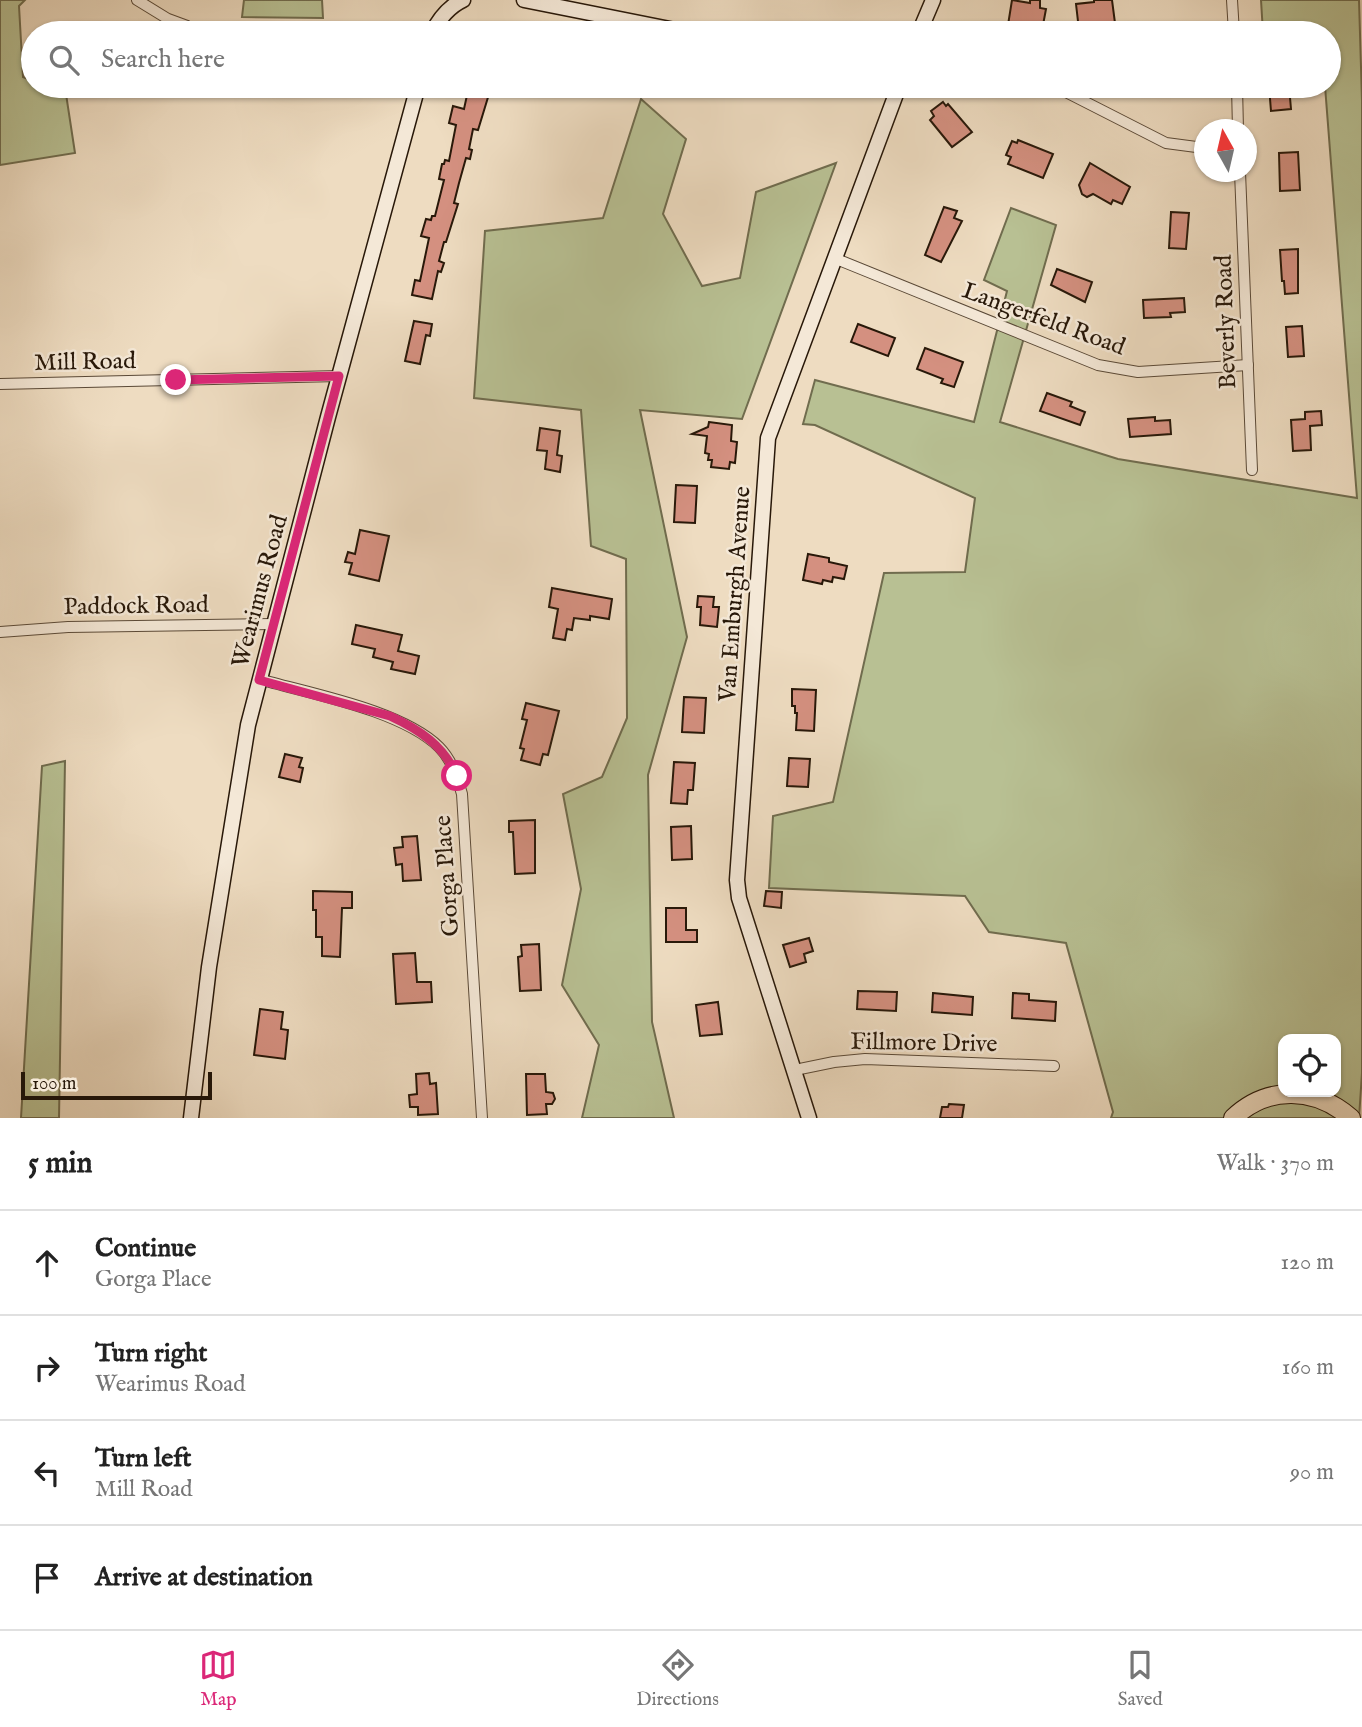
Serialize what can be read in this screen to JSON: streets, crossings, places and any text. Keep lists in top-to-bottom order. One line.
{"streets":{"street":["Langerfeld Road","Beverly Road","Mill Road","Wearimus Road","Van Emburgh Avenue","Paddock Road","Gorga Place","Fillmore Drive"]},"crossings":[["Langerfeld Road","Beverly Road"],["Langerfeld Road","Van Emburgh Avenue"],["Mill Road","Wearimus Road"],["Wearimus Road","Paddock Road"],["Wearimus Road","Gorga Place"],["Van Emburgh Avenue","Fillmore Drive"]],"scale_bar":"100 m","north":"top","page":{"search":"Search here","scale":"100 m","heading":["5 min","Walk · 370 m"],"list":[["Continue","Gorga Place","120 m"],["Turn right","Wearimus Road","160 m"],["Turn left","Mill Road","90 m"],"Arrive at destination"],"nav":["Map","Directions","Saved"]}}
